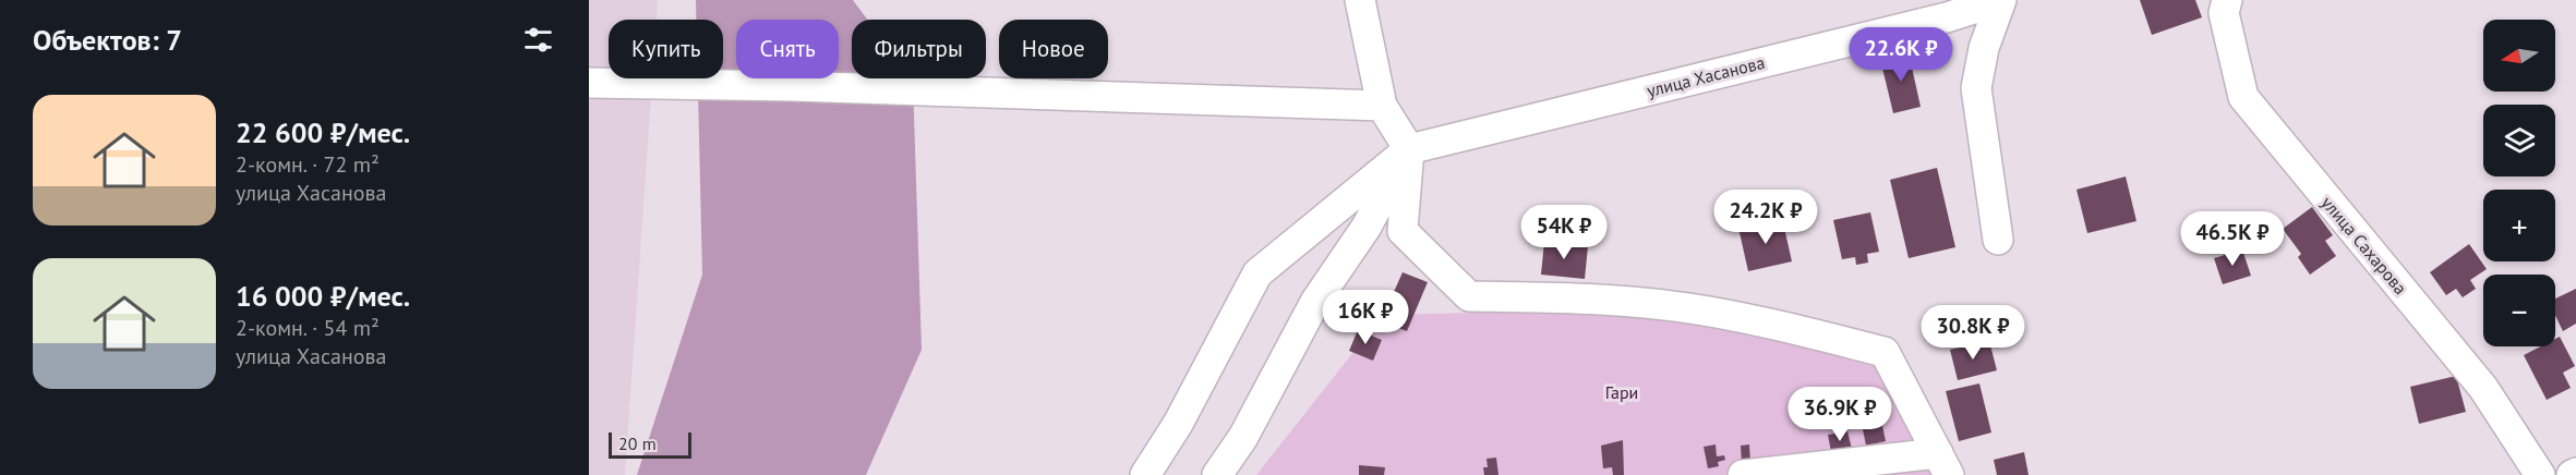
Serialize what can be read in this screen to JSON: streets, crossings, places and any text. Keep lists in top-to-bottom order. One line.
{"streets":{"street":["улица Хасанова","улица Сахарова"]},"parks":["Гари"],"scale_bar":"20 m","north":"left","page":{"heading":"Объектов: 7","map_buttons":["+","−"],"chip":["Купить","Снять","Фильтры","Новое"],"price":["22.6K ₽","24.2K ₽","54K ₽","46.5K ₽","16K ₽","30.8K ₽","36.9K ₽"],"list":[{"name":"22 600 ₽/мес.","note":"2-комн. · 72 m² · улица Хасанова"},{"name":"16 000 ₽/мес.","note":"2-комн. · 54 m² · улица Хасанова"}],"scale":"20 m"}}
